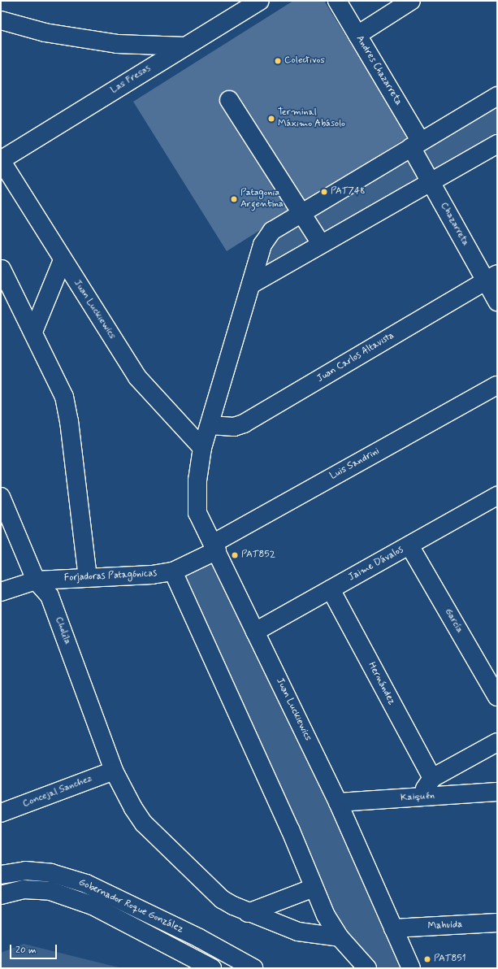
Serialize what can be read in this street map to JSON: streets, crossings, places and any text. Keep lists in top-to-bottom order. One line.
{"streets":{"street":["Andres Chazarreta","Las Fresas","Chazarreta","Juan Luckiewics","Juan Carlos Altavista","Luis Sandrini","Jaime Dávalos","Forjadoras Patagónicas","García","Cholila","Hernández","Concejal Sanchez","Kaiquén","Gobernador Roque González","Mahuida"]},"crossings":[["Andres Chazarreta","Chazarreta"],["Andres Chazarreta","Juan Luckiewics"],["Las Fresas","Juan Luckiewics"],["Chazarreta","Juan Luckiewics"],["Chazarreta","Juan Carlos Altavista"],["Juan Luckiewics","Juan Carlos Altavista"],["Juan Luckiewics","Luis Sandrini"],["Juan Luckiewics","Jaime Dávalos"],["Juan Luckiewics","Forjadoras Patagónicas"],["Juan Luckiewics","Kaiquén"],["Juan Luckiewics","Mahuida"],["Luis Sandrini","Forjadoras Patagónicas"],["Jaime Dávalos","García"],["Jaime Dávalos","Hernández"],["Forjadoras Patagónicas","Cholila"],["Cholila","Concejal Sanchez"]],"places":["Colectivos","Terminal Máximo Abásolo","PAT748","Patagonia Argentina","PAT852","PAT851"],"scale_bar":"20 m"}
